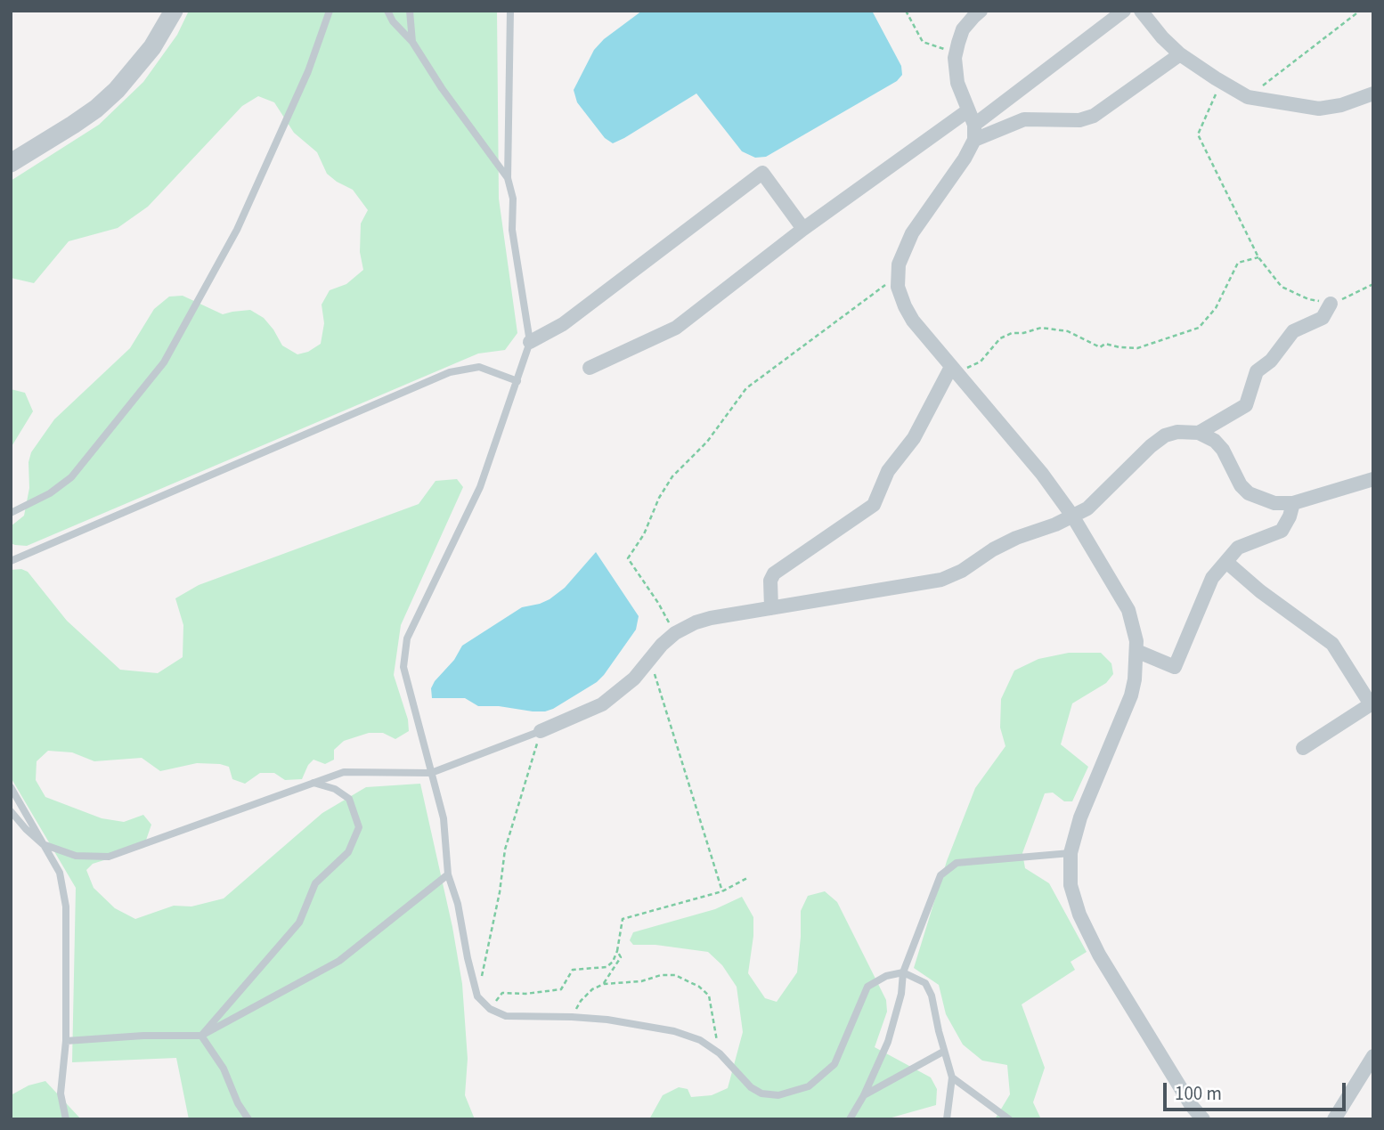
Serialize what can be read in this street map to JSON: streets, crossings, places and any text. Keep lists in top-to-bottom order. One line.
{"scale_bar":"100 m"}
